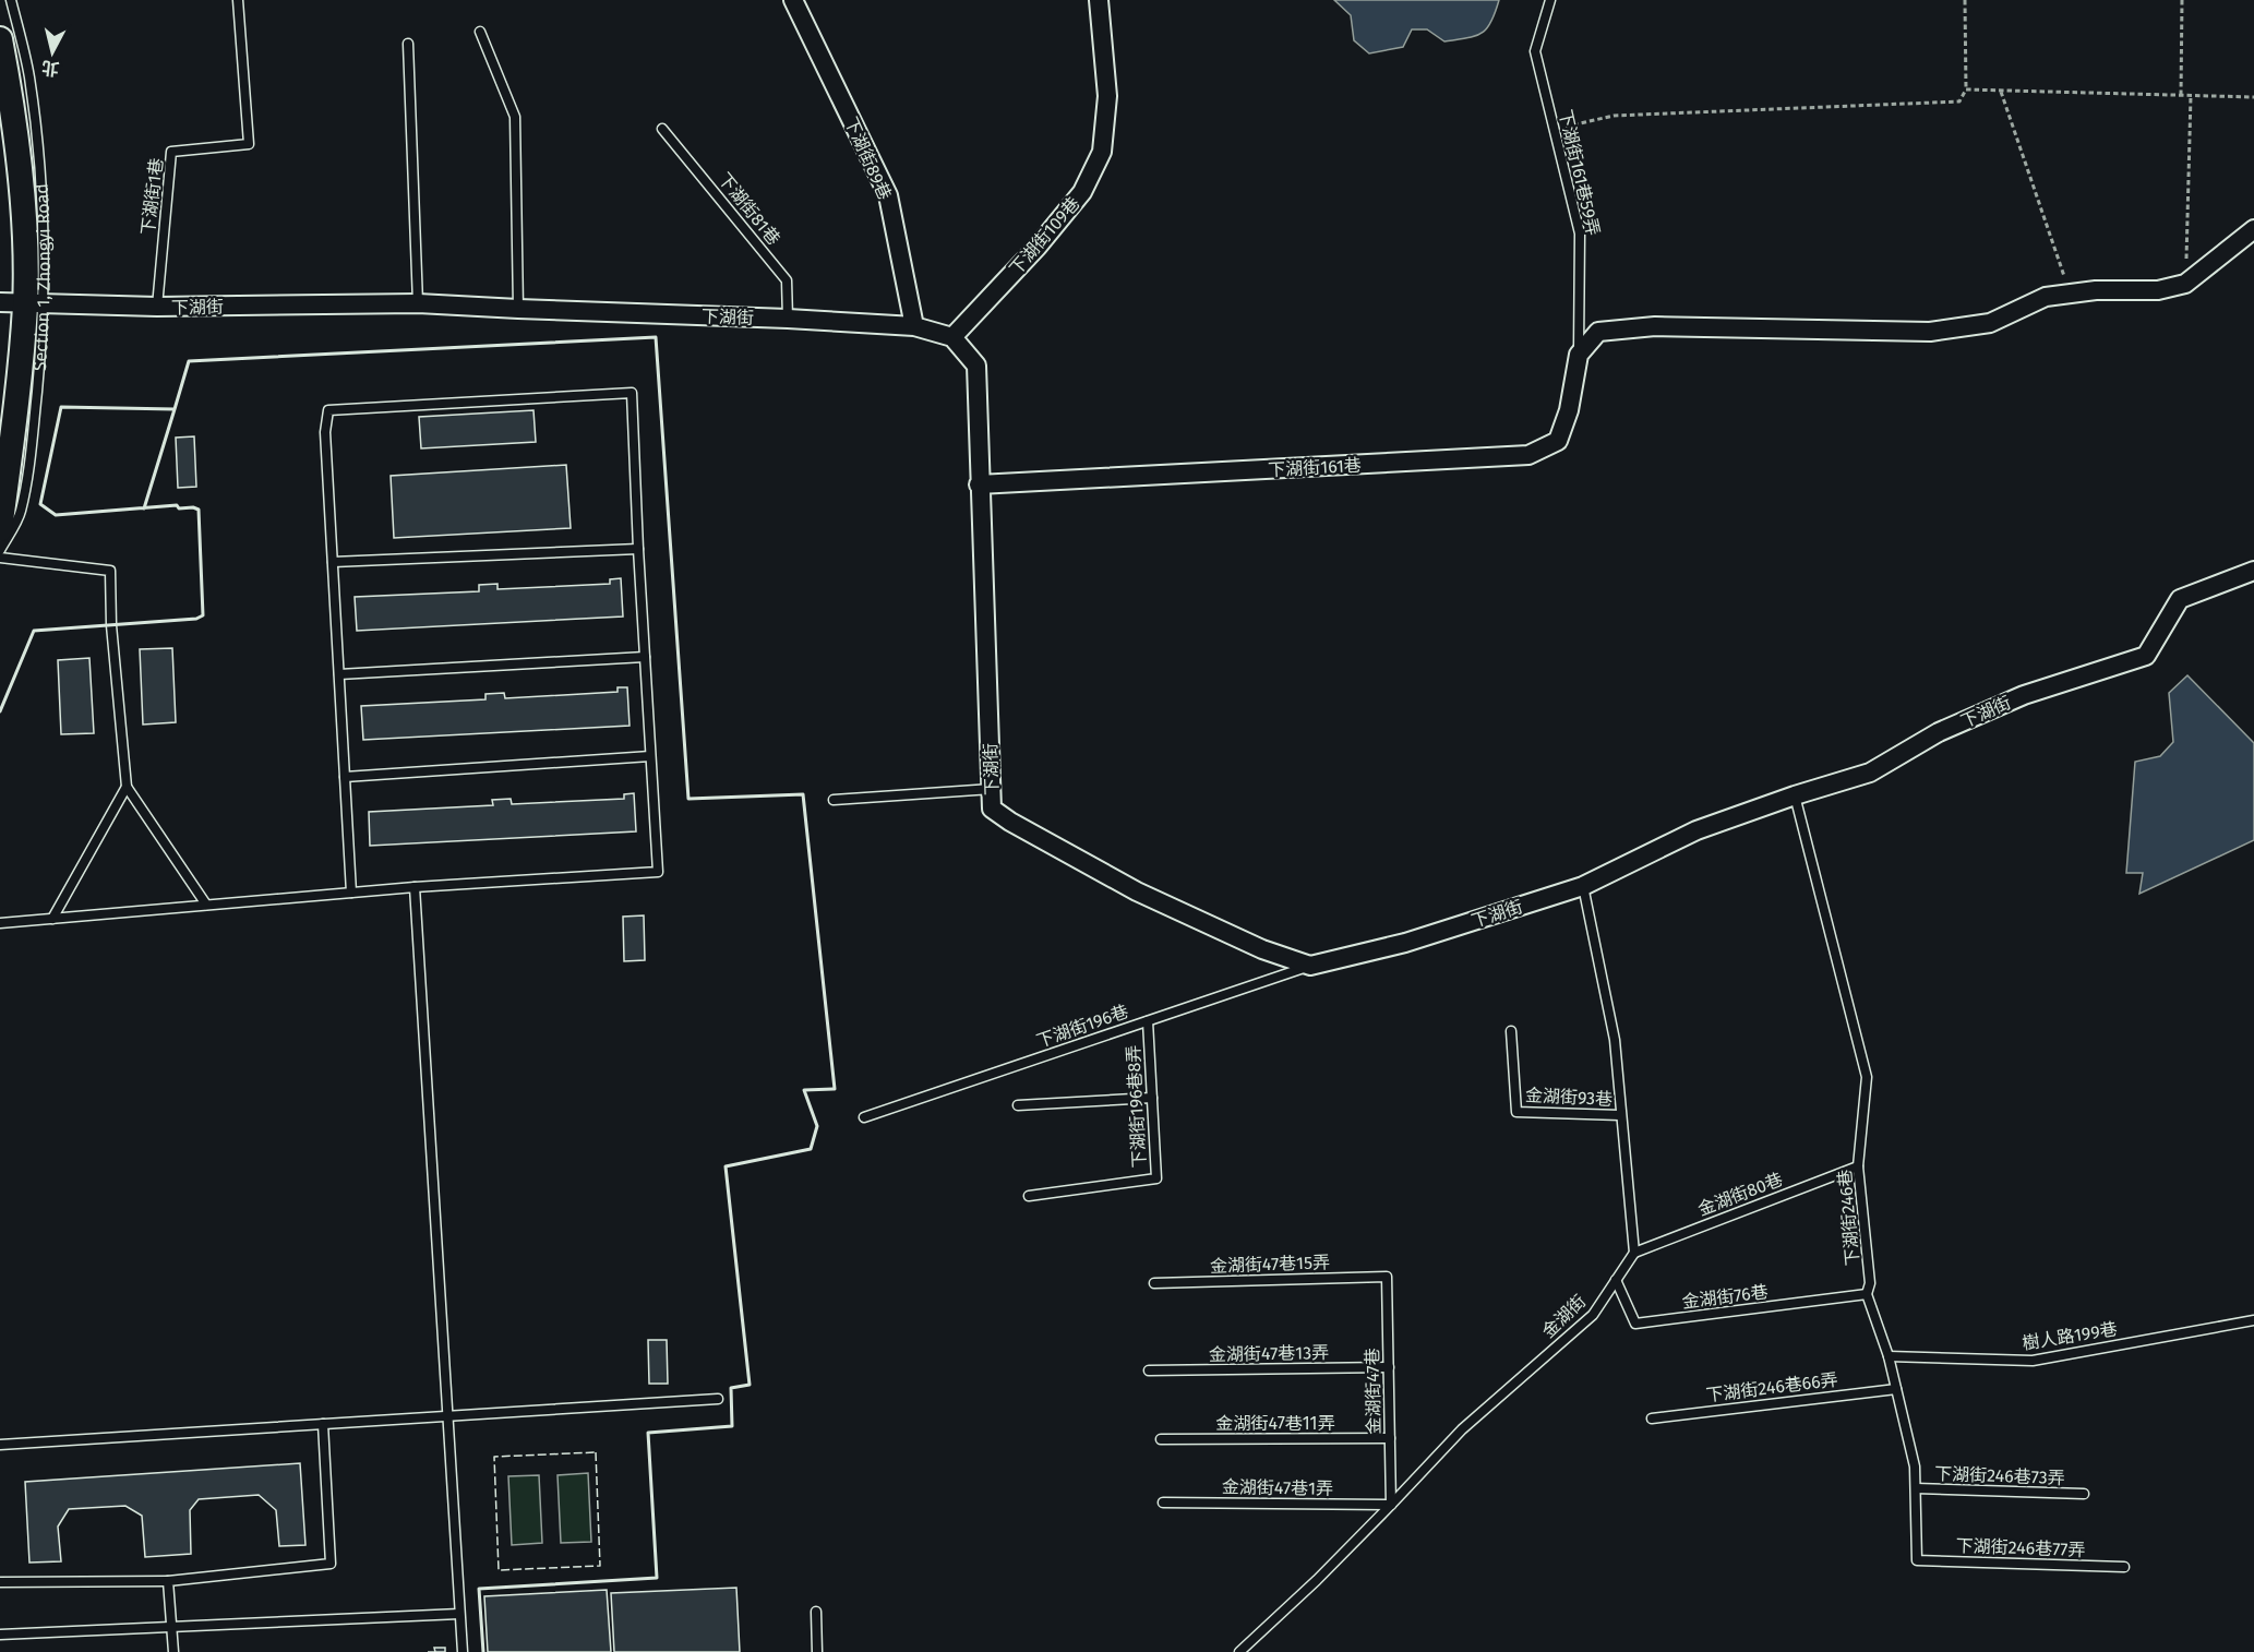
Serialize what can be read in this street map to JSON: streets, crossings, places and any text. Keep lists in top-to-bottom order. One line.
{"streets":{"main road":["Section 1, Zhongyi Road"],"street":["下湖街89巷","下湖街109巷","下湖街","下湖街161巷"],"lane":["下湖街161巷59弄","下湖街1巷","下湖街81巷","下湖街196巷","金湖街93巷","下湖街196巷8弄","金湖街80巷","下湖街246巷","金湖街47巷15弄","金湖街76巷","金湖街","樹人路199巷","金湖街47巷13弄","下湖街246巷66弄","金湖街47巷","金湖街47巷11弄","下湖街246巷73弄","金湖街47巷1弄","下湖街246巷77弄"]},"crossings":[["下湖街89巷","下湖街"],["下湖街161巷59弄","下湖街161巷"],["下湖街1巷","下湖街"],["下湖街81巷","下湖街"],["下湖街109巷","下湖街"],["Section 1, Zhongyi Road","下湖街"],["下湖街","下湖街161巷"],["下湖街","下湖街196巷"],["下湖街","下湖街246巷"],["下湖街196巷","下湖街196巷8弄"],["金湖街80巷","下湖街246巷"],["金湖街80巷","金湖街"],["下湖街246巷","金湖街76巷"],["下湖街246巷","樹人路199巷"],["下湖街246巷","下湖街246巷66弄"],["下湖街246巷","下湖街246巷73弄"],["下湖街246巷","下湖街246巷77弄"],["金湖街47巷15弄","金湖街47巷"],["金湖街76巷","金湖街"],["金湖街","金湖街47巷"],["金湖街","金湖街47巷1弄"],["金湖街47巷13弄","金湖街47巷"],["金湖街47巷","金湖街47巷11弄"],["金湖街47巷","金湖街47巷1弄"]],"north":"bottom"}
